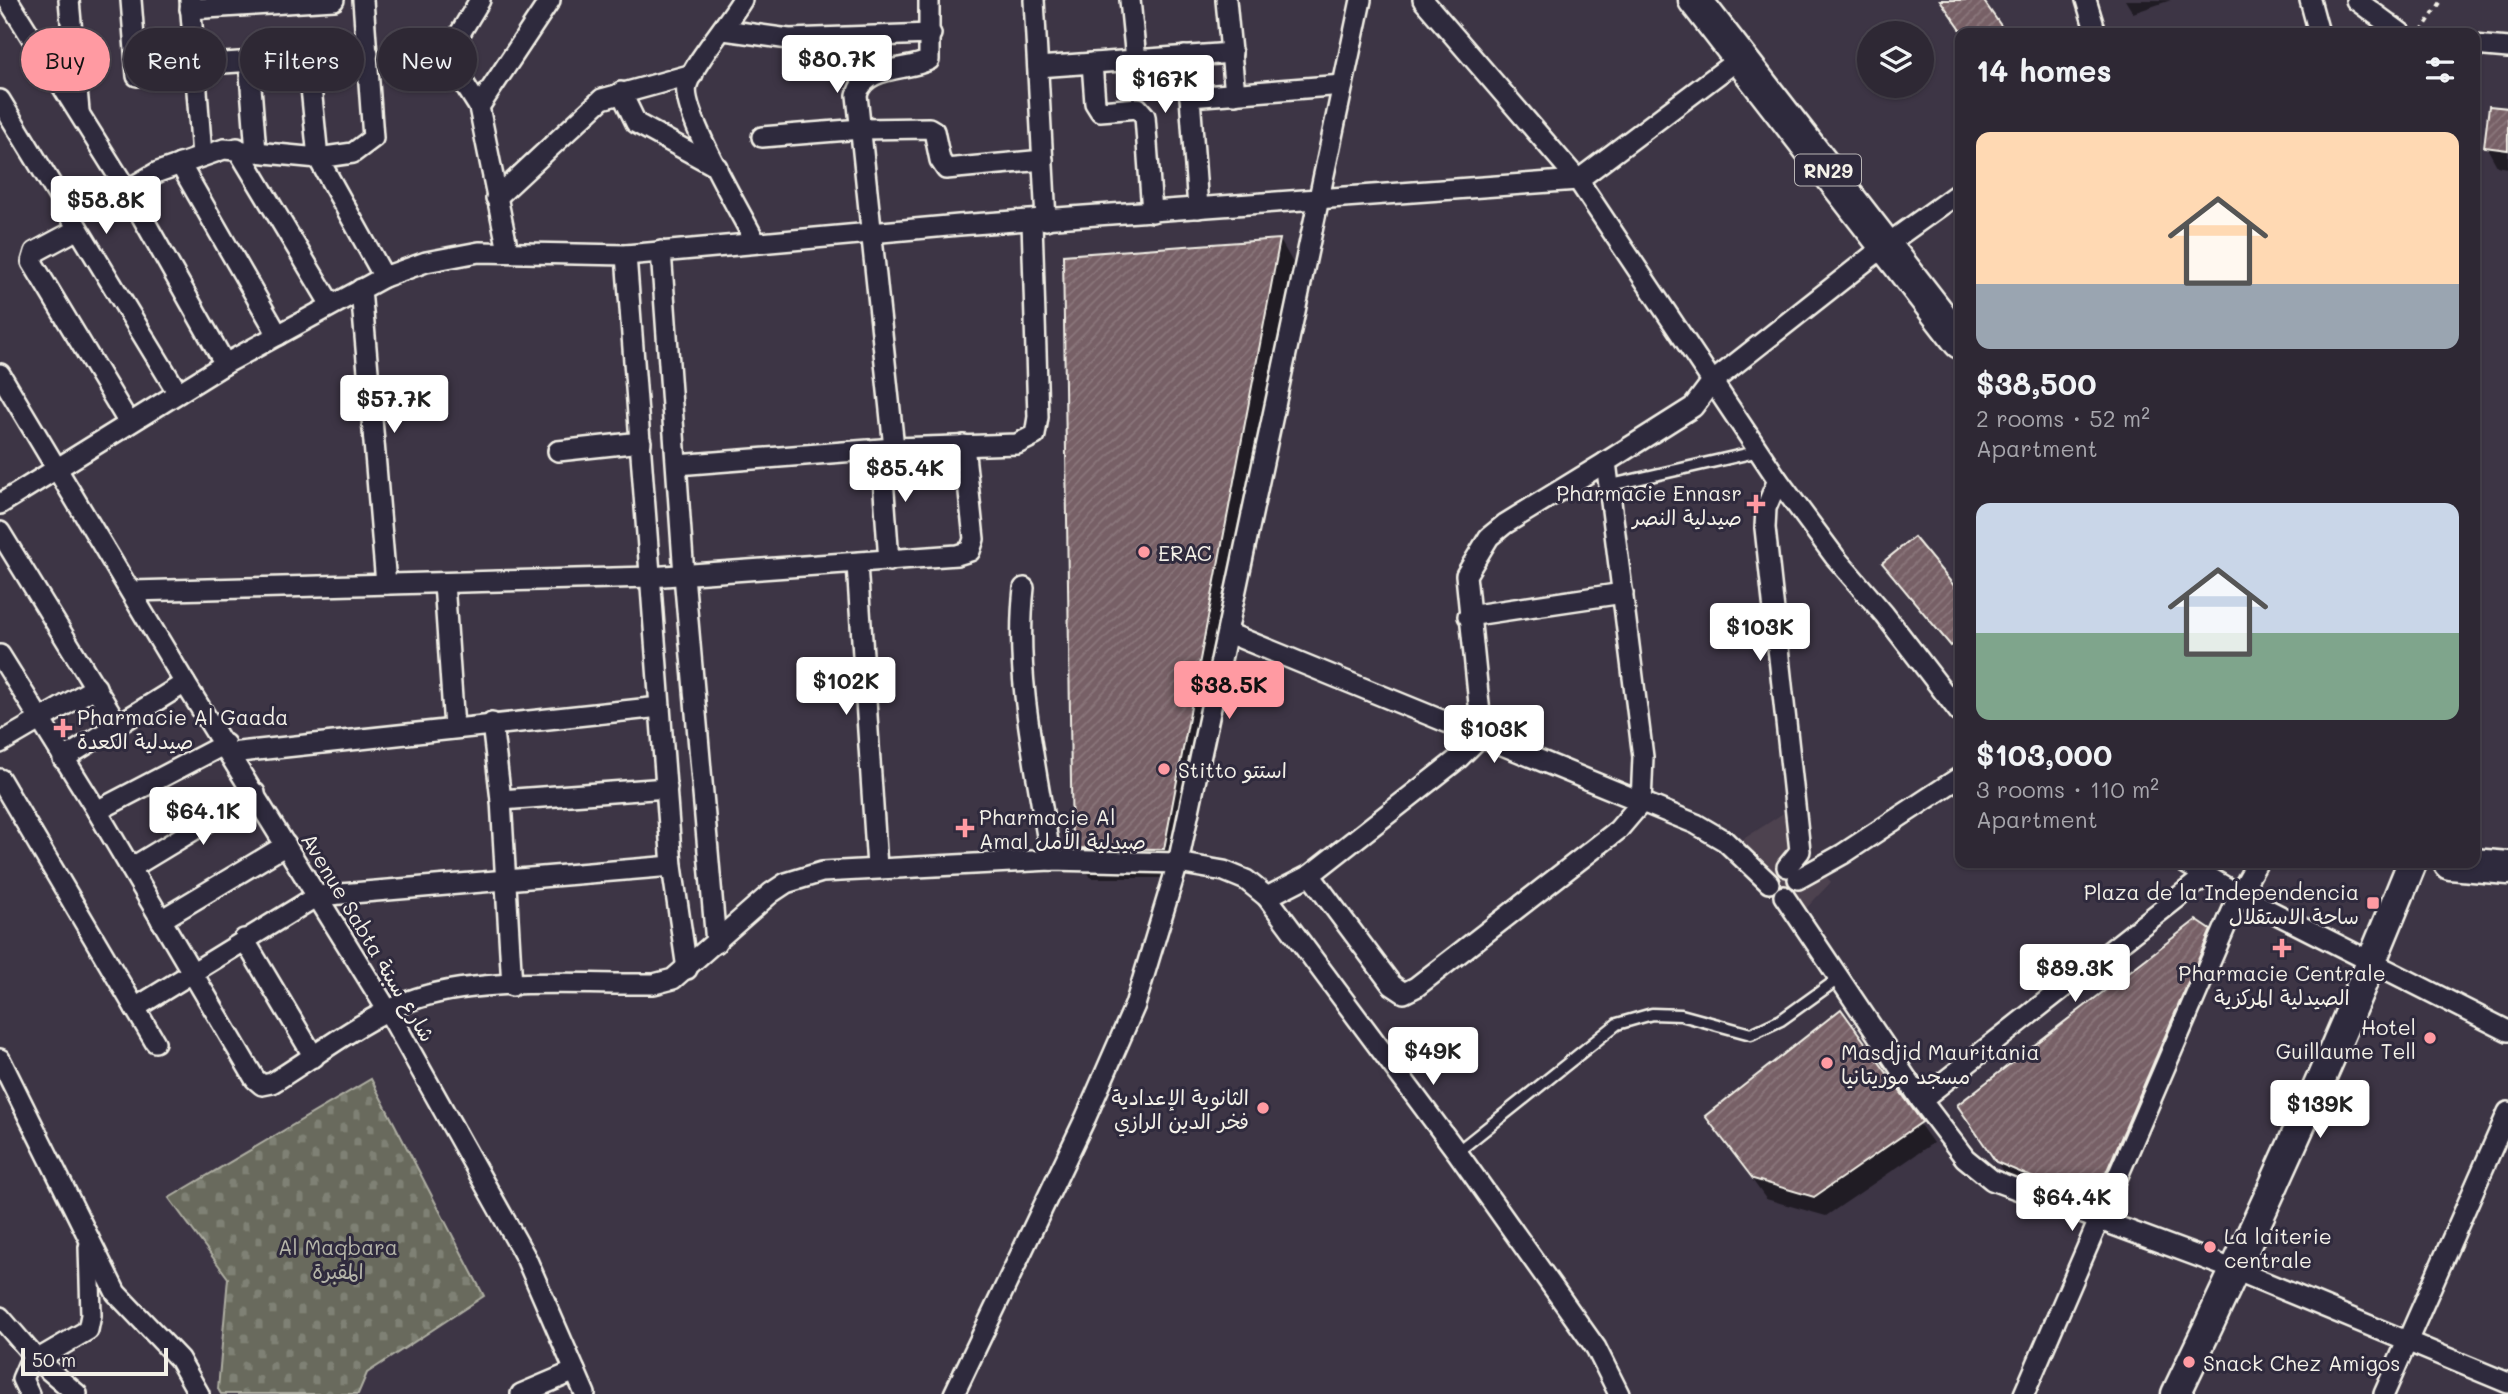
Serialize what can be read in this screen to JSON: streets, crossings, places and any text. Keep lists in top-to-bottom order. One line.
{"streets":{"main road":["RN29"],"street":["Avenue Sabta شارع سبتة"]},"parks":["Al Maqbara المقبرة"],"places":{"health":["Pharmacie Ennasr صيدلية النصر","Pharmacie Al Gaada صيدلية الكعدة","Pharmacie Al Amal صيدلية الأمل","Pharmacie Centrale الصيدلية المركزية"],"other":["ERAC","Stitto استتو","Hotel Guillaume Tell","Masdjid Mauritania مسجد موريتانيا","الثانوية الإعدادية فخر الدين الرازي","La laiterie centrale","Snack Chez Amigos"],"transit":["Plaza de la Independencia ساحة الاستقلال"]},"scale_bar":"50 m","page":{"chip":["Buy","Rent","Filters","New"],"heading":"14 homes","price":["$80.7K","$167K","$58.8K","$57.7K","$85.4K","$103K","$102K","$38.5K","$103K","$64.1K","$89.3K","$49K","$139K","$64.4K"],"list":[{"name":"$38,500","note":"2 rooms · 52 m² · Apartment"},{"name":"$103,000","note":"3 rooms · 110 m² · Apartment"}],"scale":"50 m"}}
